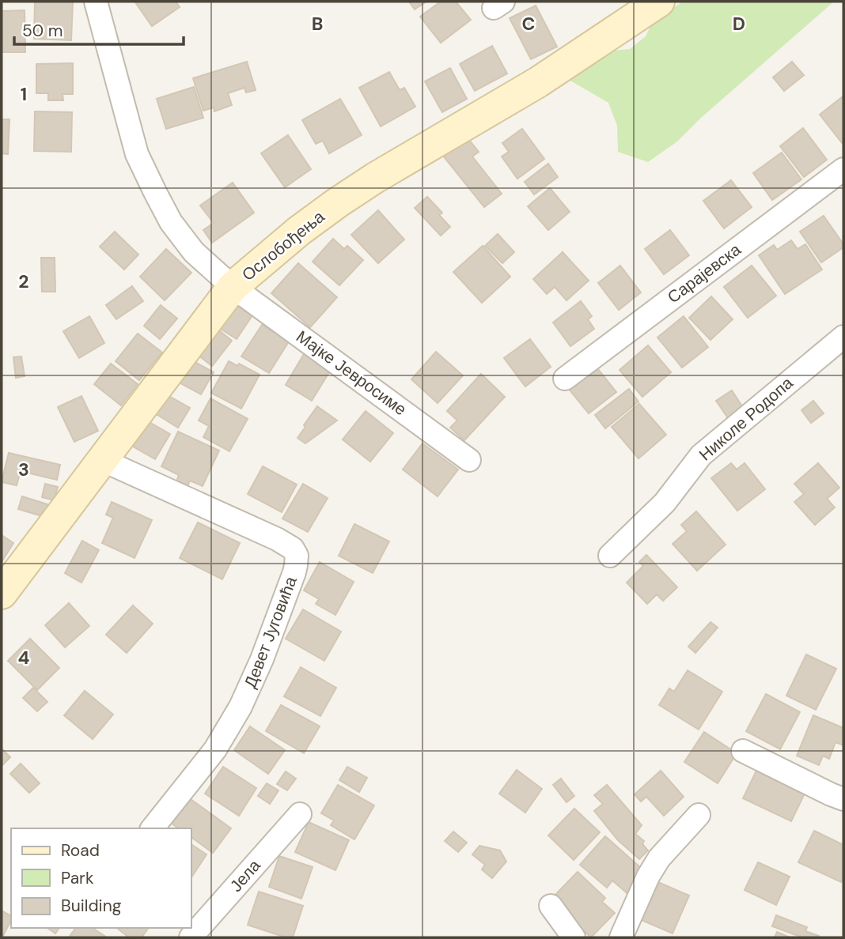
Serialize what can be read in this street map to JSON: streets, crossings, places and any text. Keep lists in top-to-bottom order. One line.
{"streets":{"street":["Ослобођења","Сарајевска","Мајке Јевросиме","Николе Родопа","Девет Југовића","Јела"]},"crossings":[["Ослобођења","Мајке Јевросиме"],["Ослобођења","Девет Југовића"]],"legend":["Road","Park","Building"],"scale_bar":"50 m","grid":{"columns":["B","C","D"],"rows":["1","2","3","4"]}}
